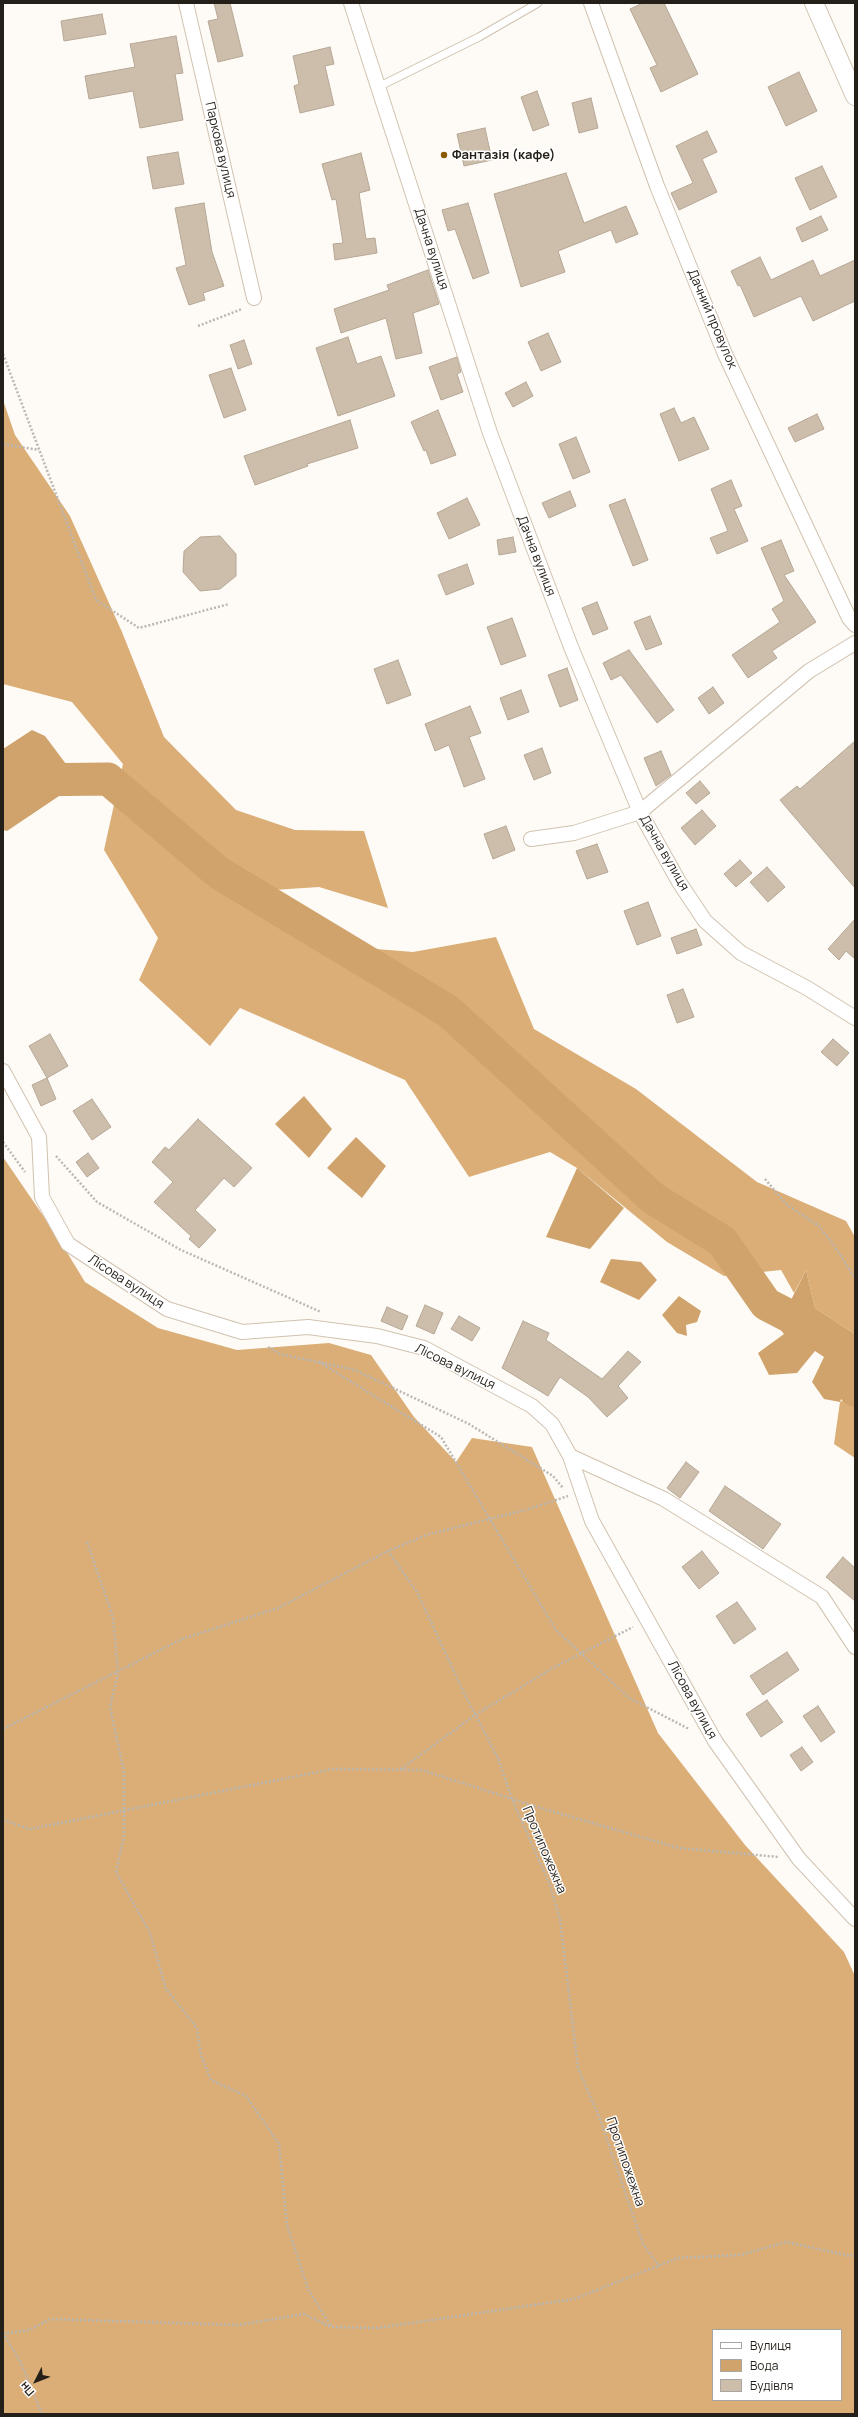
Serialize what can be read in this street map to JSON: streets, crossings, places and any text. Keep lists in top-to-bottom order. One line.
{"streets":{"street":["Паркова вулиця","Дачна вулиця","Дачний провулок","Лісова вулиця"],"path":["Протипожежна"]},"places":["Фантазія (кафе)"],"legend":["Вулиця","Вода","Будівля"],"north":"bottom left"}
